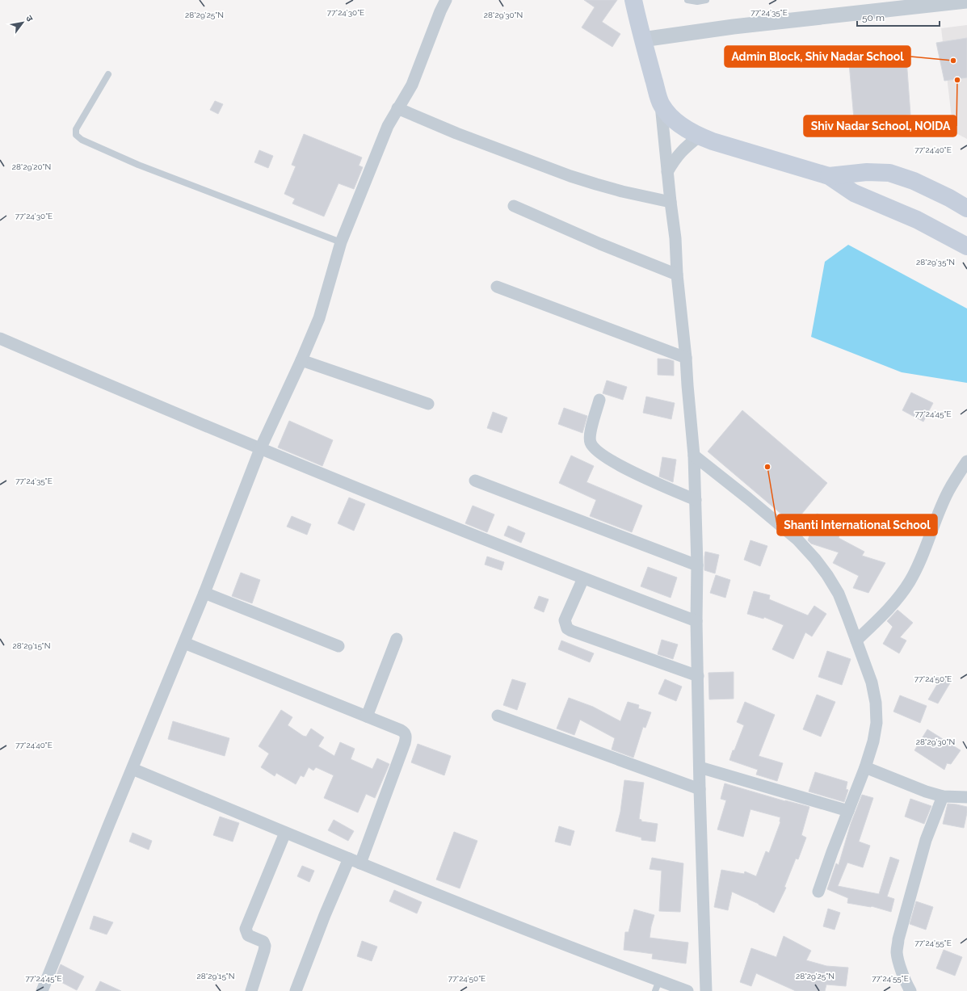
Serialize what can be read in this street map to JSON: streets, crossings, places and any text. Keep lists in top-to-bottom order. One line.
{"places":["Admin Block, Shiv Nadar School","Shiv Nadar School, NOIDA","Shanti International School"],"scale_bar":"50 m","north":"top right","coordinates":["77°24'30\"E","77°24'35\"E","28°29'25\"N","28°29'30\"N","77°24'40\"E","28°29'20\"N","28°29'35\"N","77°24'45\"E","28°29'15\"N","77°24'50\"E","77°24'55\"E"]}
